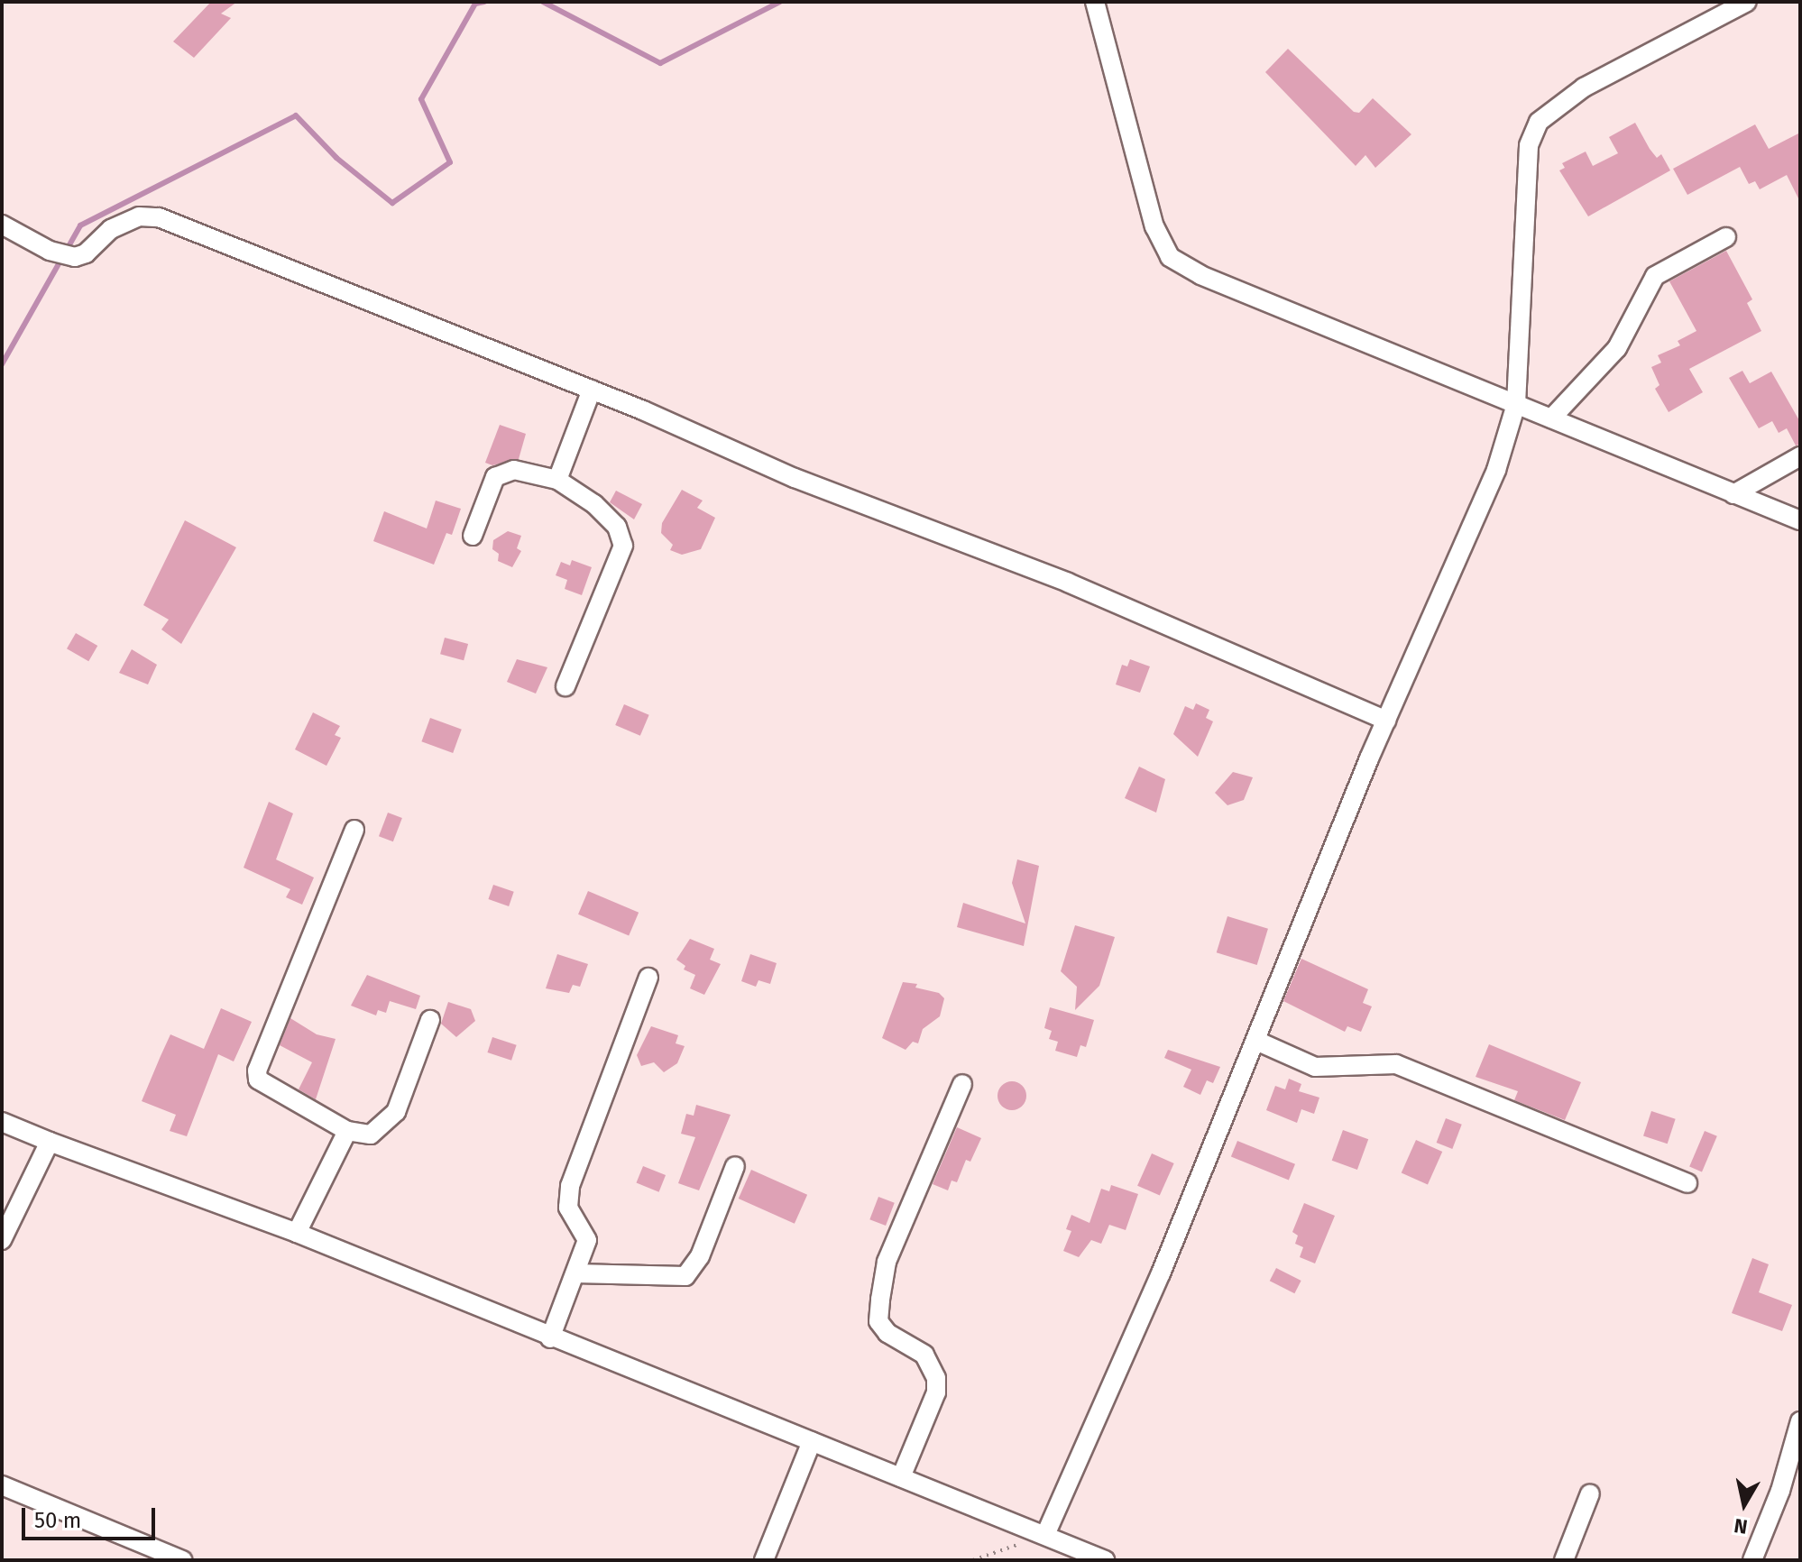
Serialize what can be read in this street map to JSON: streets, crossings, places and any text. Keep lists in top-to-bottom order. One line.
{"scale_bar":"50 m","north":"bottom"}
